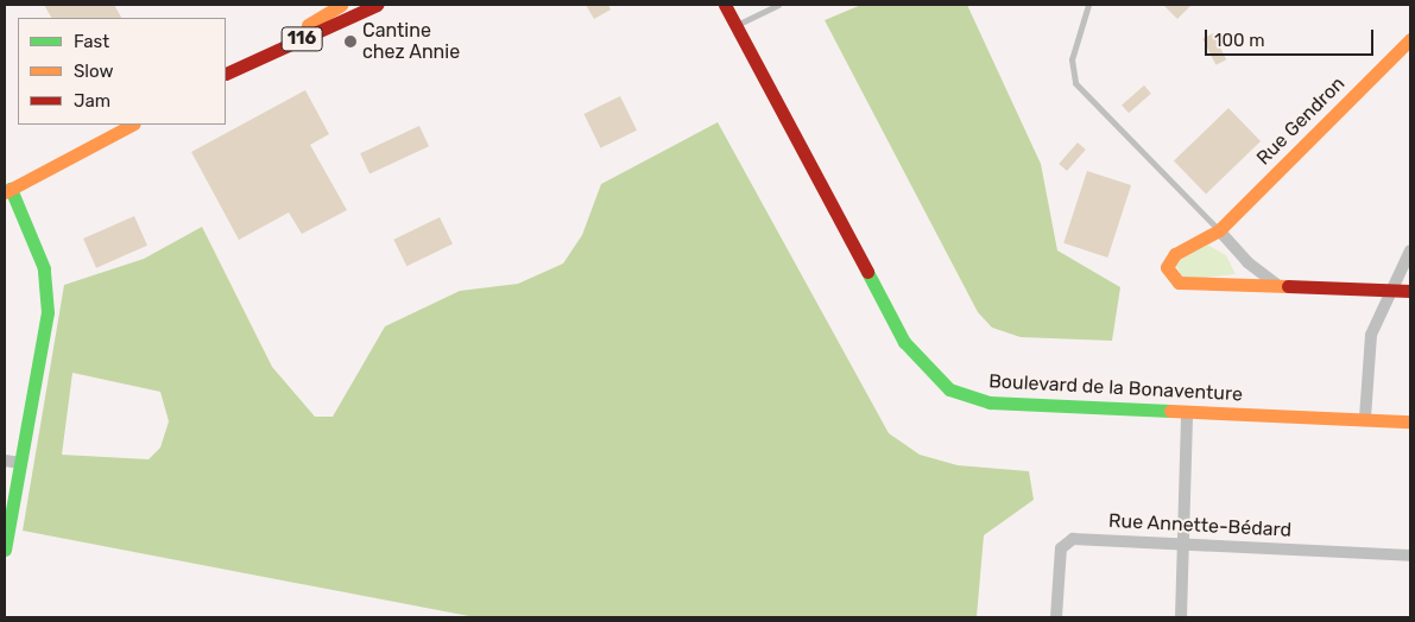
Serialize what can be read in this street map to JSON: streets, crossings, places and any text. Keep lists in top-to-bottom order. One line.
{"streets":{"street":["116","Rue Gendron","Boulevard de la Bonaventure","Rue Annette-Bédard"]},"places":["Cantine chez Annie"],"legend":["Fast","Slow","Jam"],"scale_bar":"100 m"}
